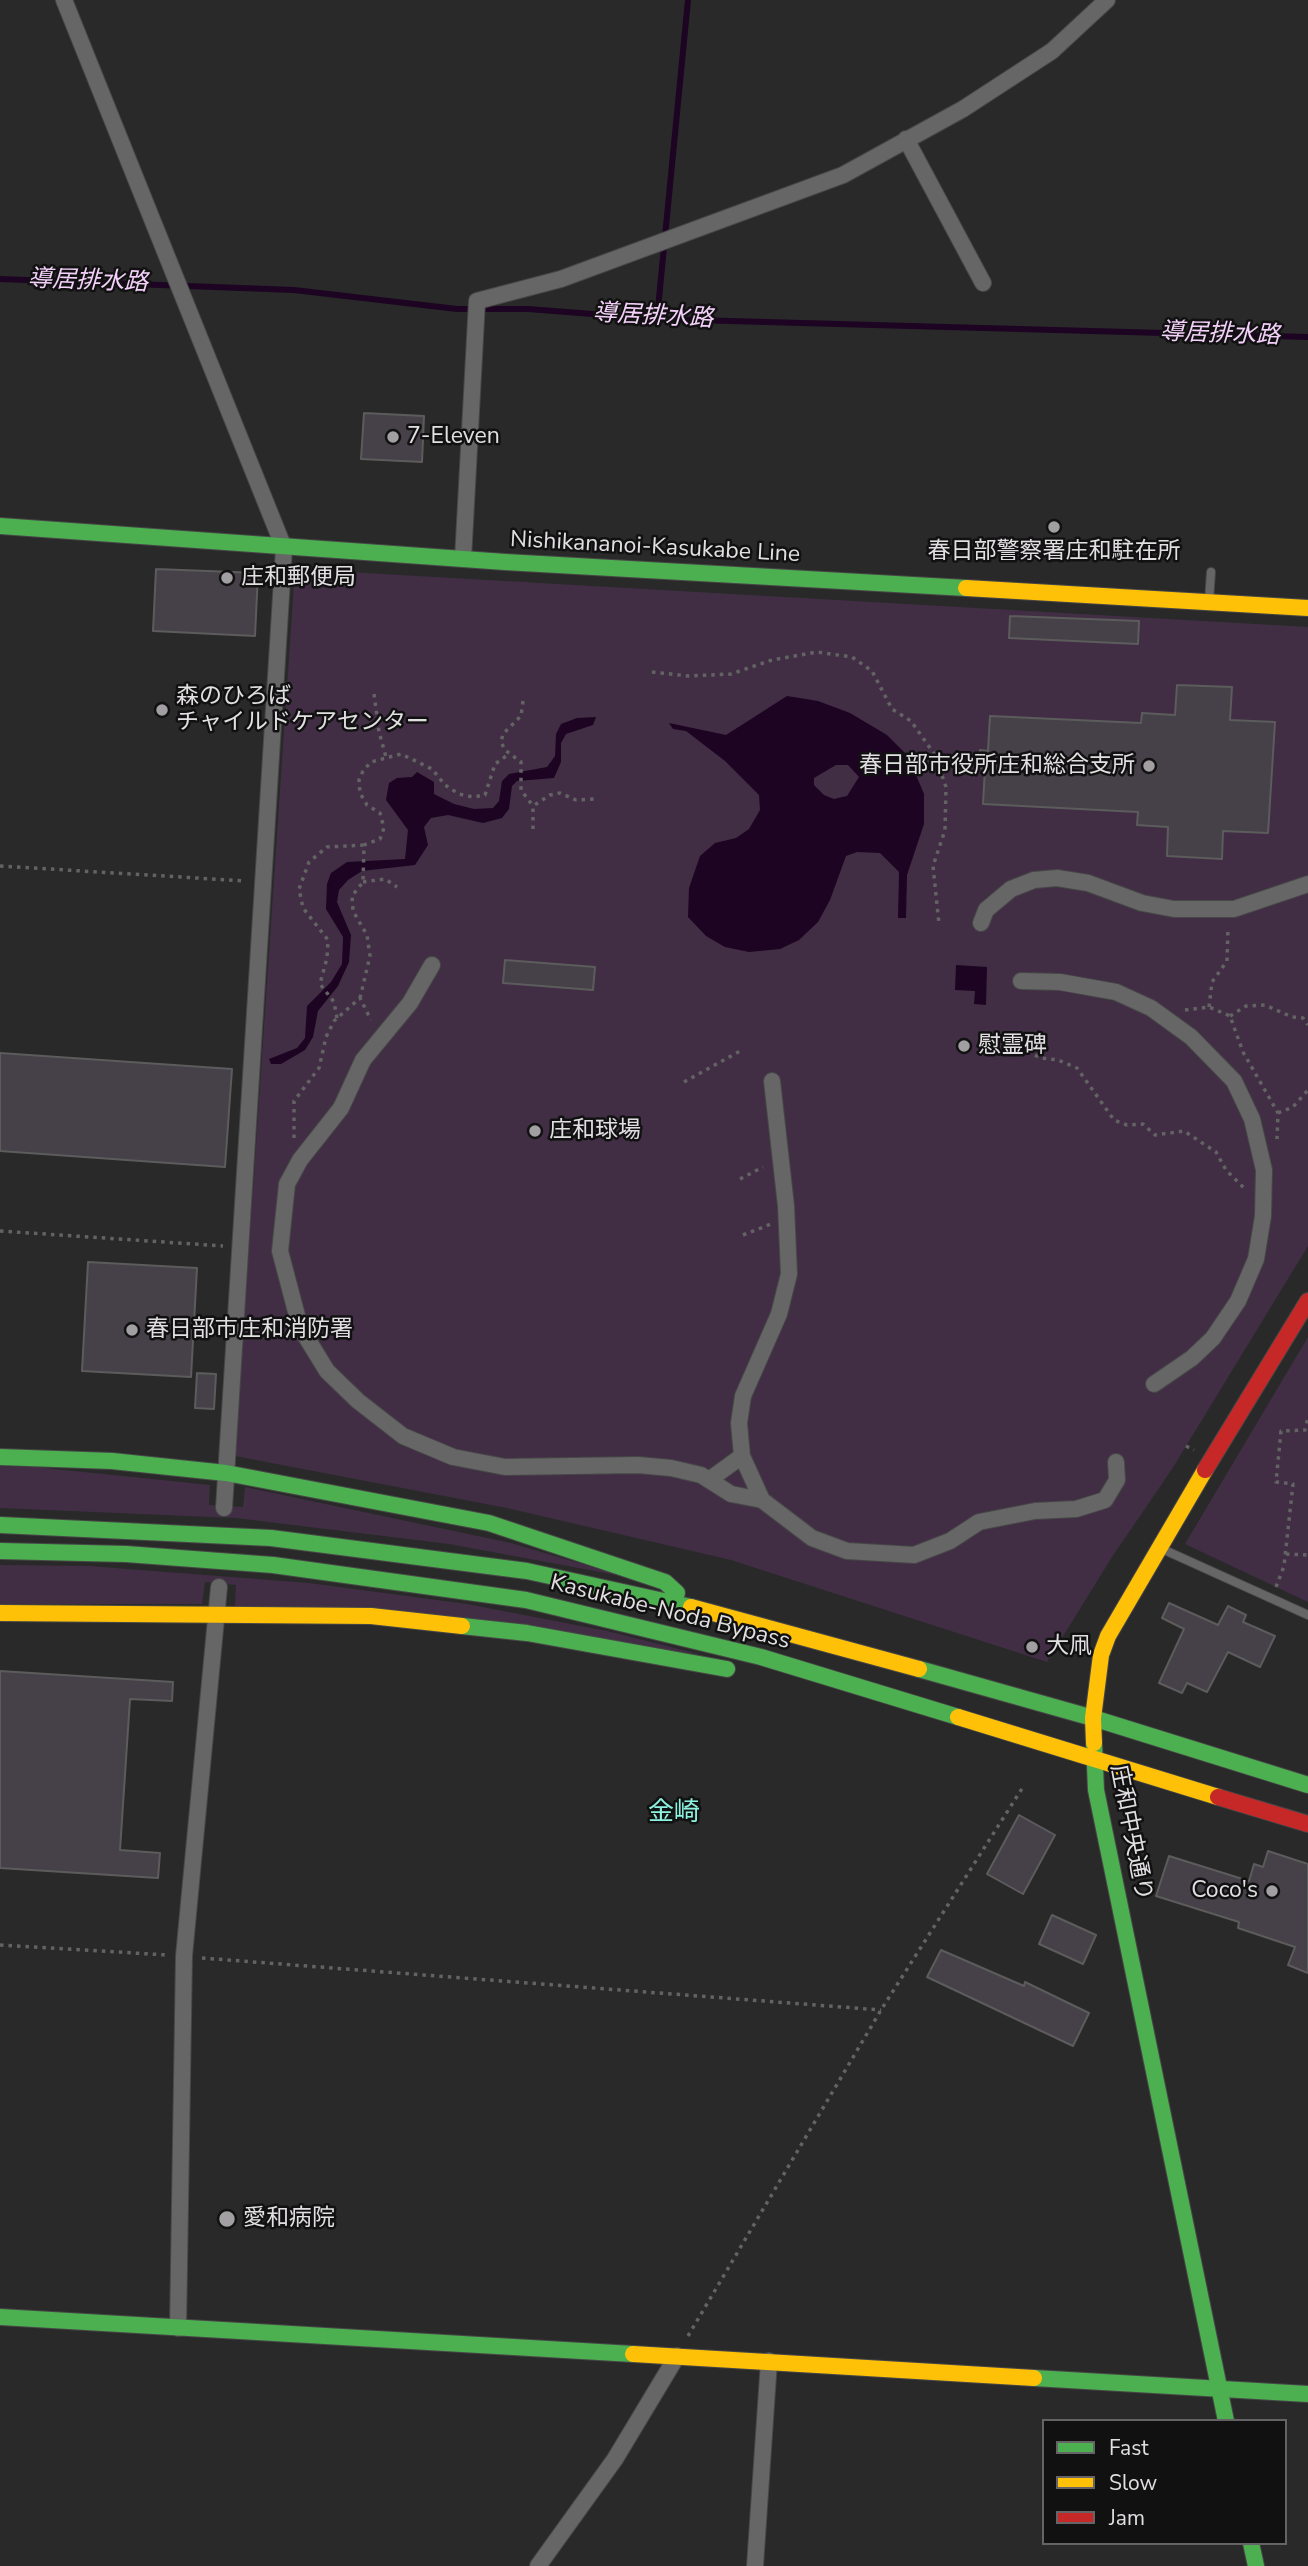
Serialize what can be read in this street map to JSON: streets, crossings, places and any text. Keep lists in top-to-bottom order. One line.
{"streets":{"main road":["Nishikananoi-Kasukabe Line","Kasukabe-Noda Bypass","庄和中央通り"]},"crossings":[["Kasukabe-Noda Bypass","庄和中央通り"]],"districts":["金崎"],"water":["導居排水路"],"places":["7-Eleven","春日部警察署庄和駐在所","庄和郵便局","森のひろば チャイルドケアセンター","春日部市役所庄和総合支所","慰霊碑","庄和球場","春日部市庄和消防署","大凧","Coco's","愛和病院"],"legend":["Fast","Slow","Jam"]}
